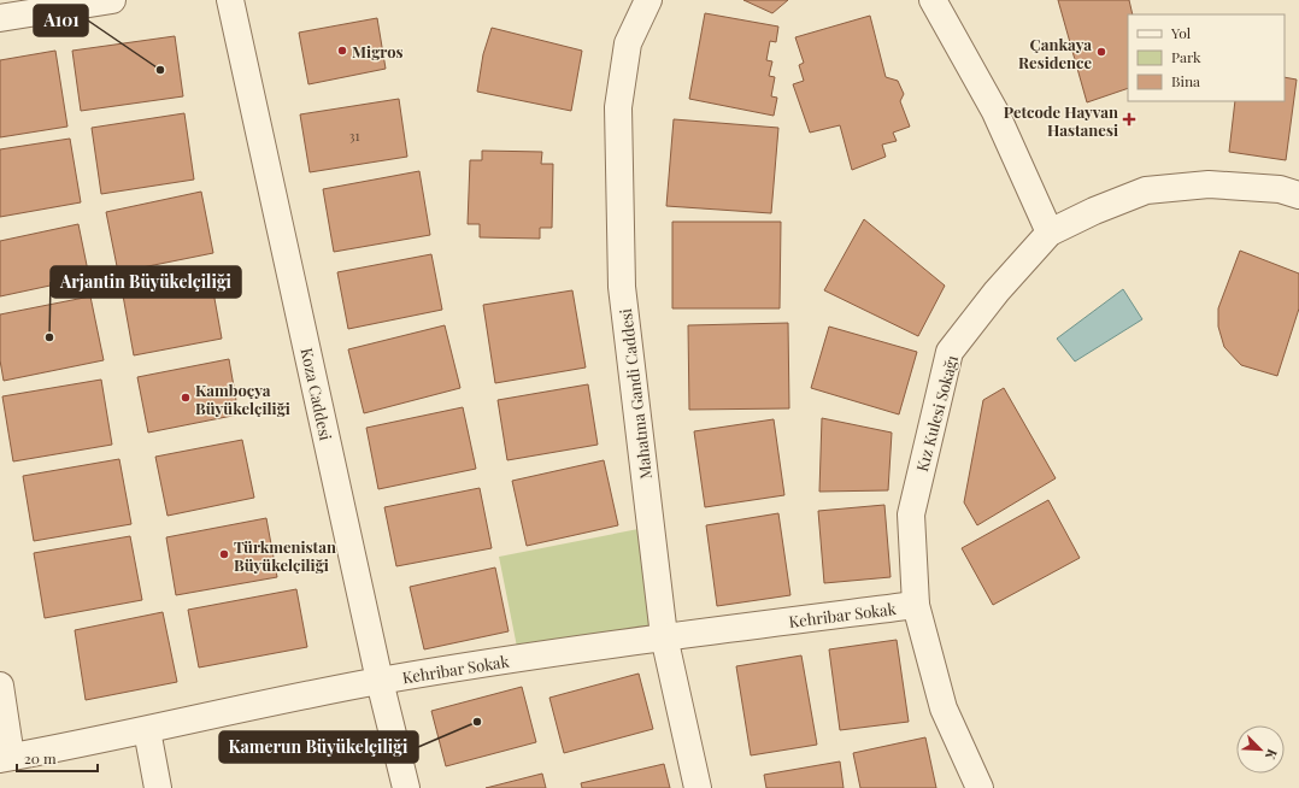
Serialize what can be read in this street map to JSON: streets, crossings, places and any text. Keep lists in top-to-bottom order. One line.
{"streets":{"street":["Koza Caddesi","Mahatma Gandi Caddesi","Kız Kulesi Sokağı","Kehribar Sokak"]},"crossings":[["Koza Caddesi","Kehribar Sokak"],["Mahatma Gandi Caddesi","Kehribar Sokak"],["Kız Kulesi Sokağı","Kehribar Sokak"]],"places":{"other":["Migros","Çankaya Residence","A101","Arjantin Büyükelçiliği","Kamboçya Büyükelçiliği","Türkmenistan Büyükelçiliği","Kamerun Büyükelçiliği"],"health":["Petcode Hayvan Hastanesi"]},"house_numbers":["31"],"legend":["Yol","Park","Bina"],"scale_bar":"20 m","north":"bottom right"}
